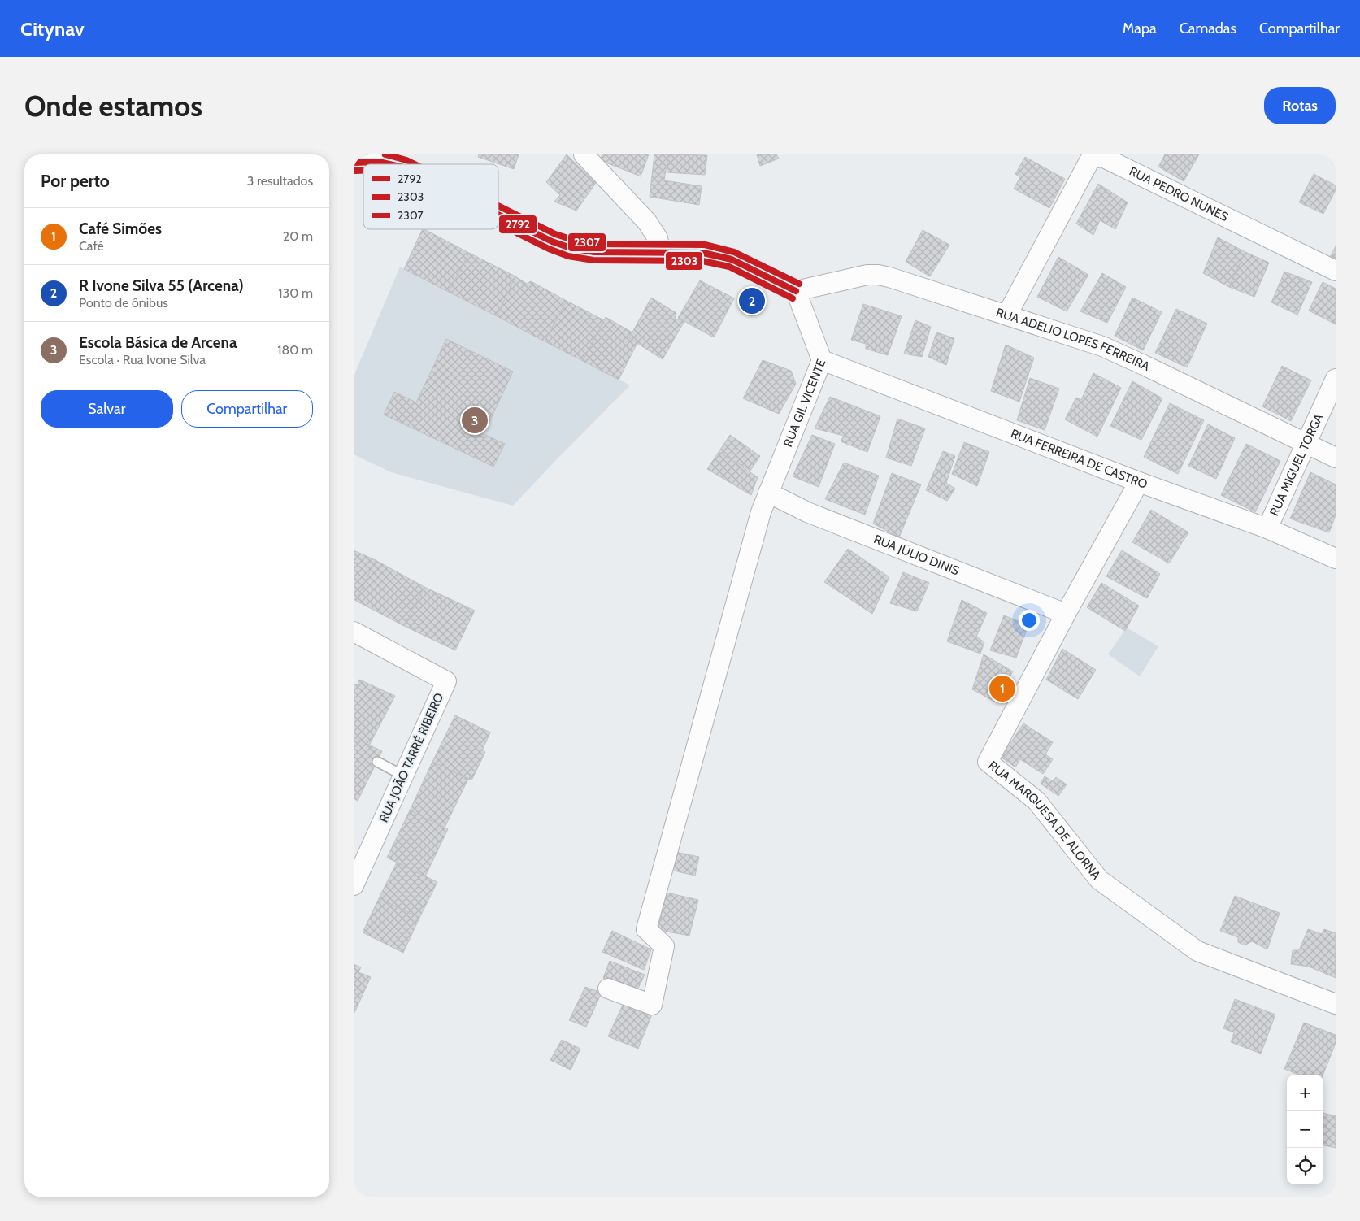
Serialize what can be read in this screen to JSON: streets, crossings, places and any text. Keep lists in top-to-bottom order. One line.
{"streets":{"street":["RUA PEDRO NUNES","RUA ADELIO LOPES FERREIRA","RUA GIL VICENTE","RUA FERREIRA DE CASTRO","RUA MIGUEL TORGA","RUA JÚLIO DINIS","RUA JOÃO TARRÉ RIBEIRO","RUA MARQUESA DE ALORNA"]},"crossings":[["RUA PEDRO NUNES","RUA ADELIO LOPES FERREIRA"],["RUA ADELIO LOPES FERREIRA","RUA GIL VICENTE"],["RUA ADELIO LOPES FERREIRA","RUA MIGUEL TORGA"],["RUA GIL VICENTE","RUA FERREIRA DE CASTRO"],["RUA GIL VICENTE","RUA JÚLIO DINIS"],["RUA FERREIRA DE CASTRO","RUA MIGUEL TORGA"],["RUA FERREIRA DE CASTRO","RUA MARQUESA DE ALORNA"],["RUA JÚLIO DINIS","RUA MARQUESA DE ALORNA"]],"lines":["transit line 2307","transit line 2792","transit line 2303"],"legend":["2792","2303","2307"],"page":{"header":"Citynav","nav":["Mapa","Camadas","Compartilhar"],"buttons":["Rotas",["Salvar","Compartilhar"]],"title":"Onde estamos","heading":["Por perto","3 resultados"],"list":[{"mark":"1","name":"Café Simões","note":"Café","value":"20 m"},{"mark":"2","name":"R Ivone Silva 55 (Arcena)","note":"Ponto de ônibus","value":"130 m"},{"mark":"3","name":"Escola Básica de Arcena","note":"Escola · Rua Ivone Silva","value":"180 m"}],"pins":["2","3","1"],"map_buttons":["+","−"]}}
